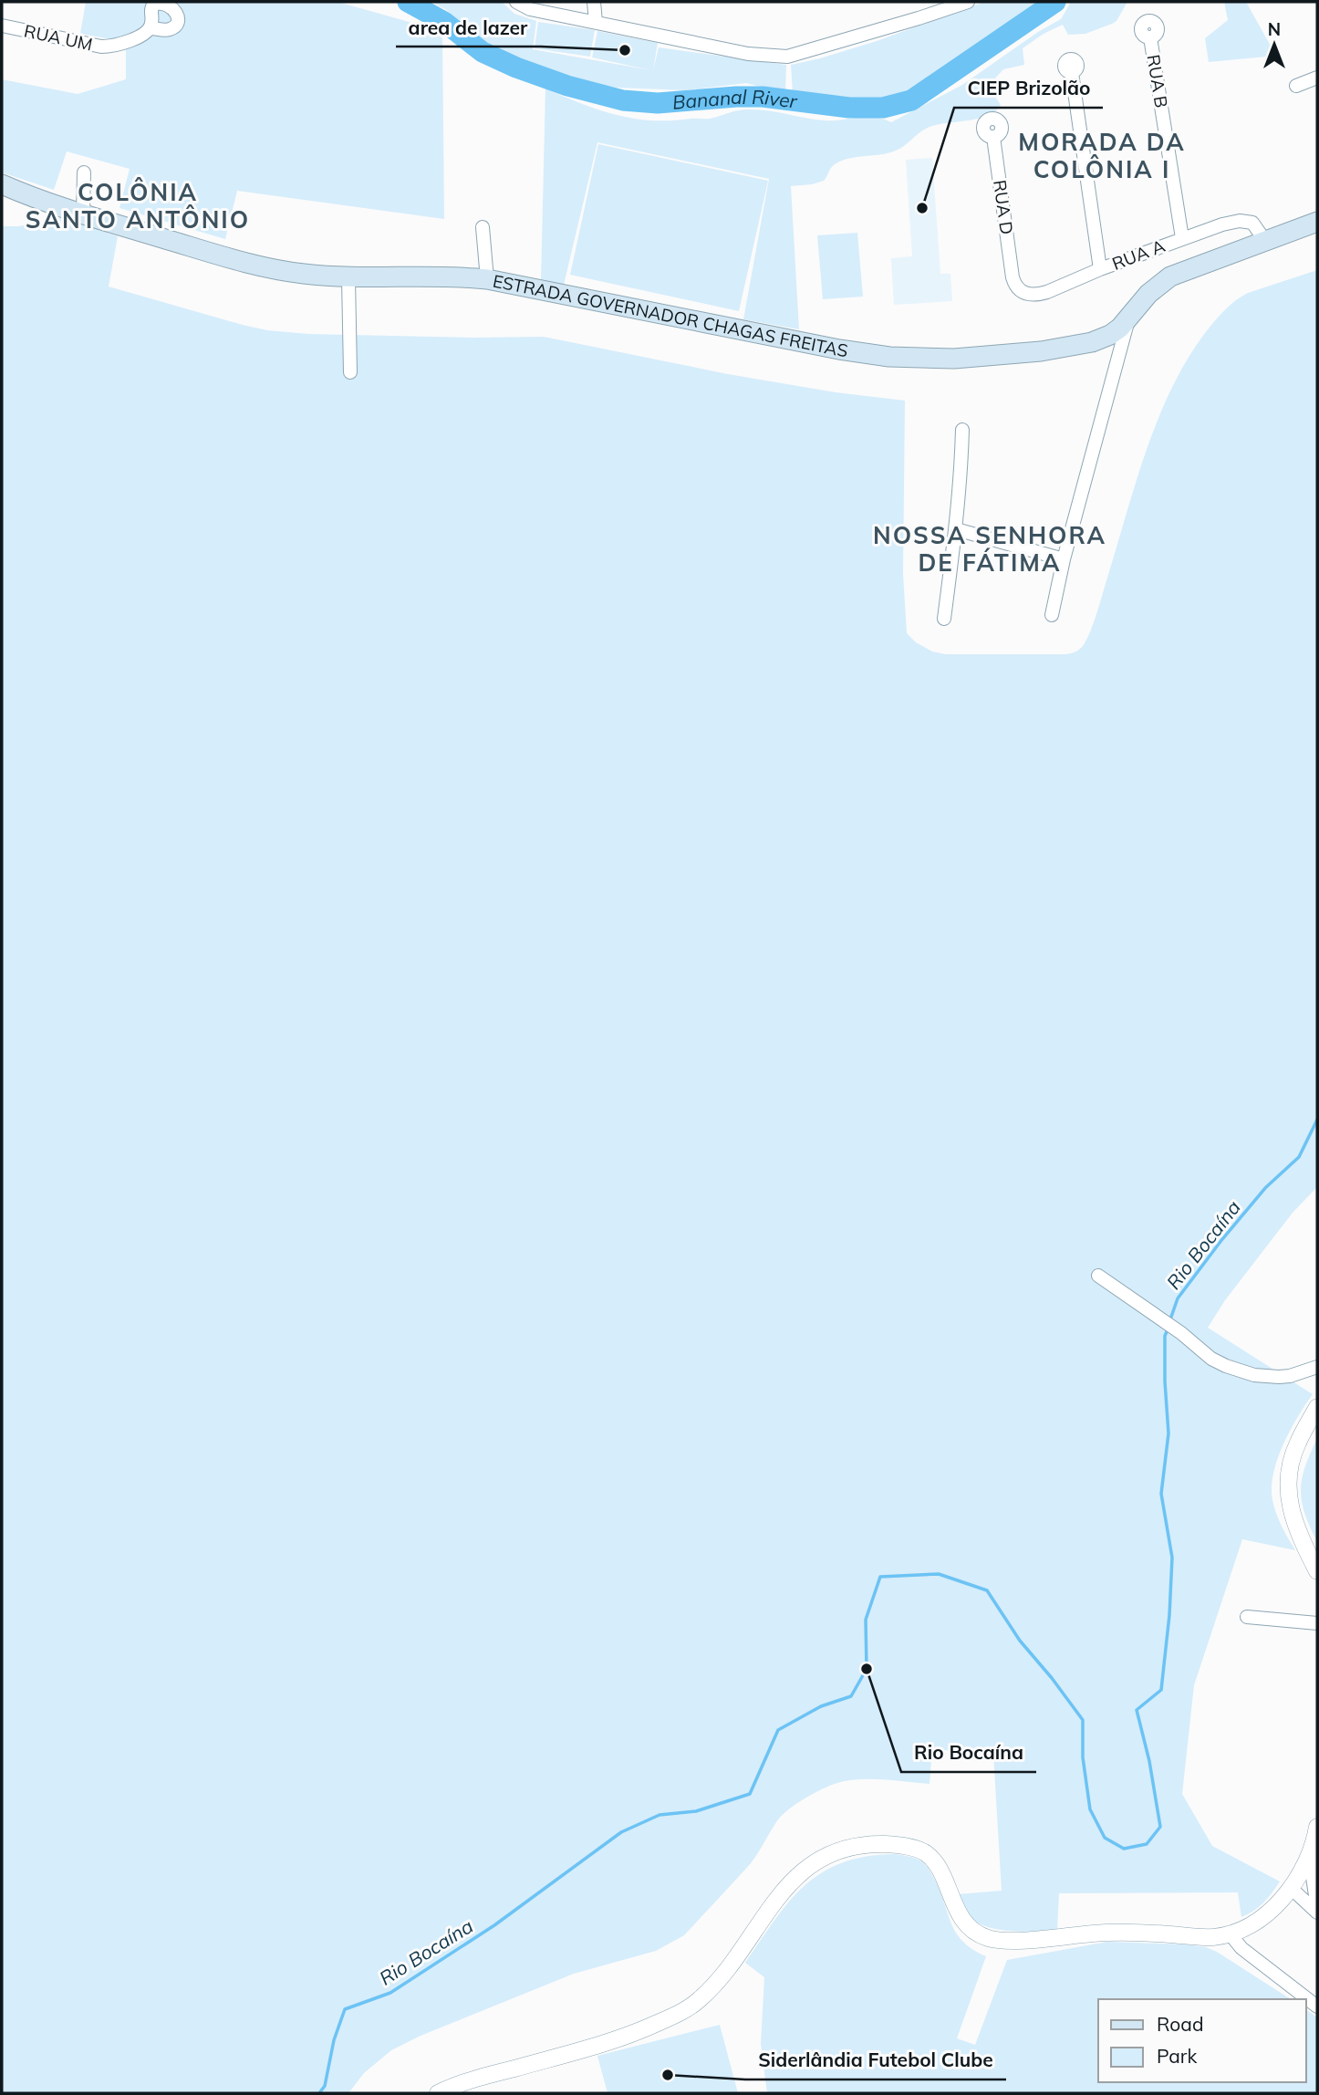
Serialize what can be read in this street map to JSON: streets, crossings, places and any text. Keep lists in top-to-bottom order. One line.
{"streets":{"main road":["ESTRADA GOVERNADOR CHAGAS FREITAS"],"street":["RUA UM","RUA B","RUA D","RUA A"]},"crossings":[["RUA B","RUA A"],["RUA D","RUA A"],["RUA A","ESTRADA GOVERNADOR CHAGAS FREITAS"]],"districts":["MORADA DA COLÔNIA I","COLÔNIA SANTO ANTÔNIO","NOSSA SENHORA DE FÁTIMA"],"water":["Bananal River","Rio Bocaína"],"places":["area de lazer","CIEP Brizolão","Rio Bocaína","Siderlândia Futebol Clube"],"legend":["Road","Park"],"north":"top"}
